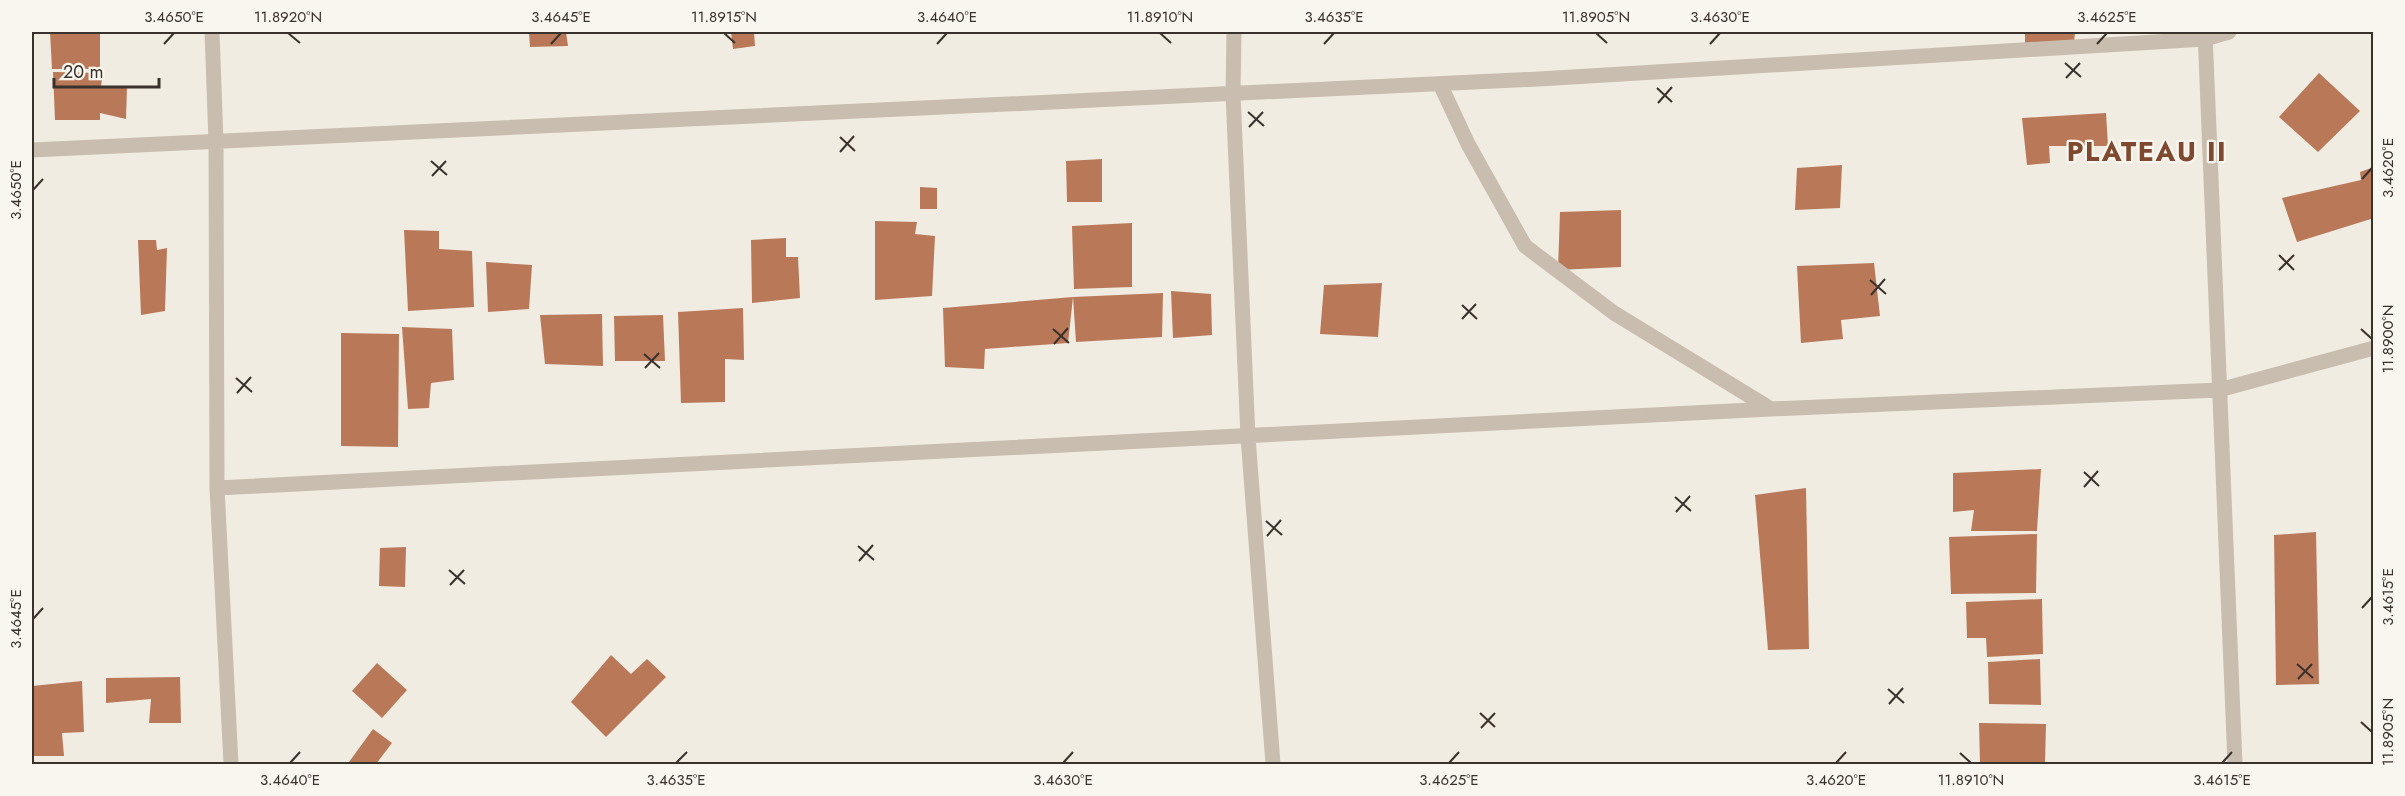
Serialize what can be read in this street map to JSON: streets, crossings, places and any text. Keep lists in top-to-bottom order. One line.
{"districts":["PLATEAU II"],"scale_bar":"20 m","coordinates":["3.4650°E","11.8920°N","3.4645°E","11.8915°N","3.4640°E","11.8910°N","3.4635°E","11.8905°N","3.4630°E","3.4625°E","3.4620°E","11.8900°N","3.4615°E"]}
